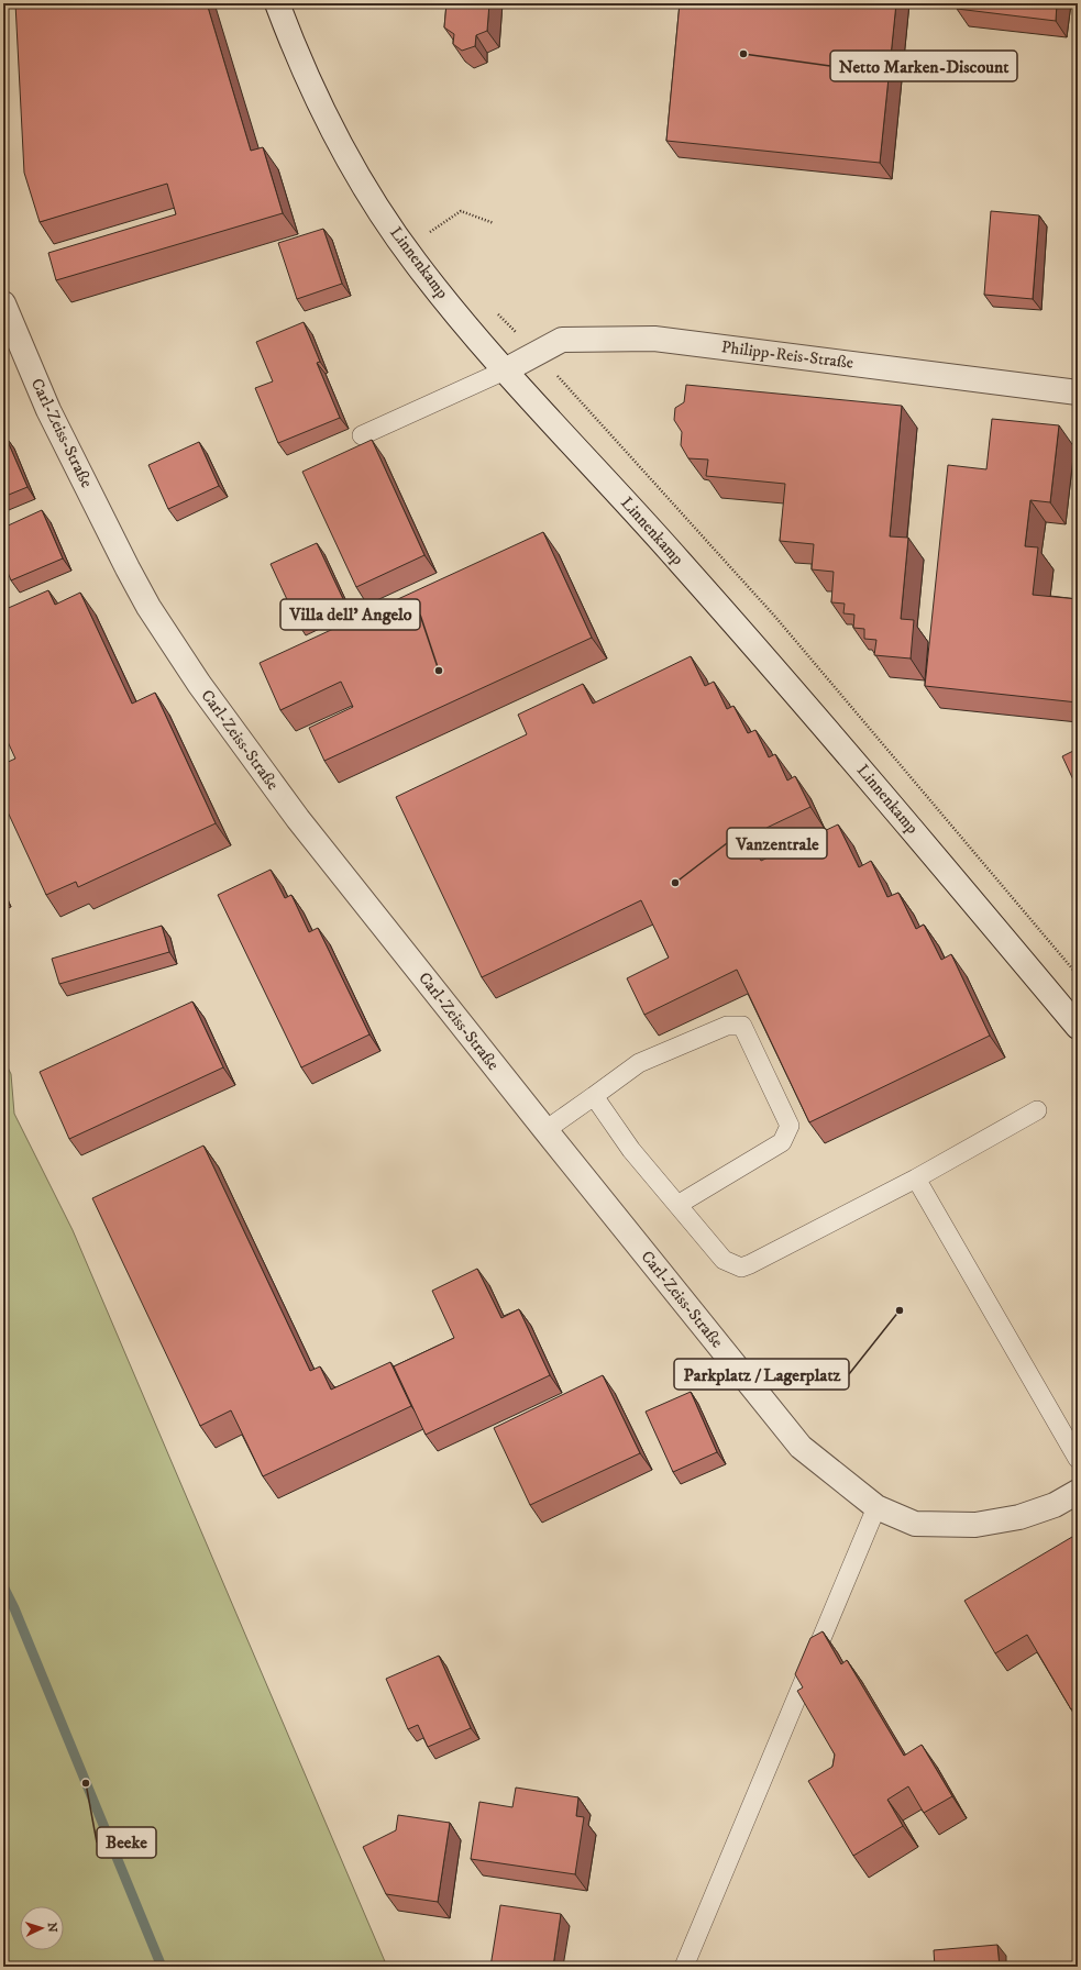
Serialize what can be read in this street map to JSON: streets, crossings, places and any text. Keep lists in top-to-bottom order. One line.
{"streets":{"street":["Linnenkamp","Philipp-Reis-Straße","Carl-Zeiss-Straße"]},"crossings":[["Linnenkamp","Philipp-Reis-Straße"]],"places":["Netto Marken-Discount","Villa dell’ Angelo","Vanzentrale","Parkplatz / Lagerplatz","Beeke"],"north":"right"}
